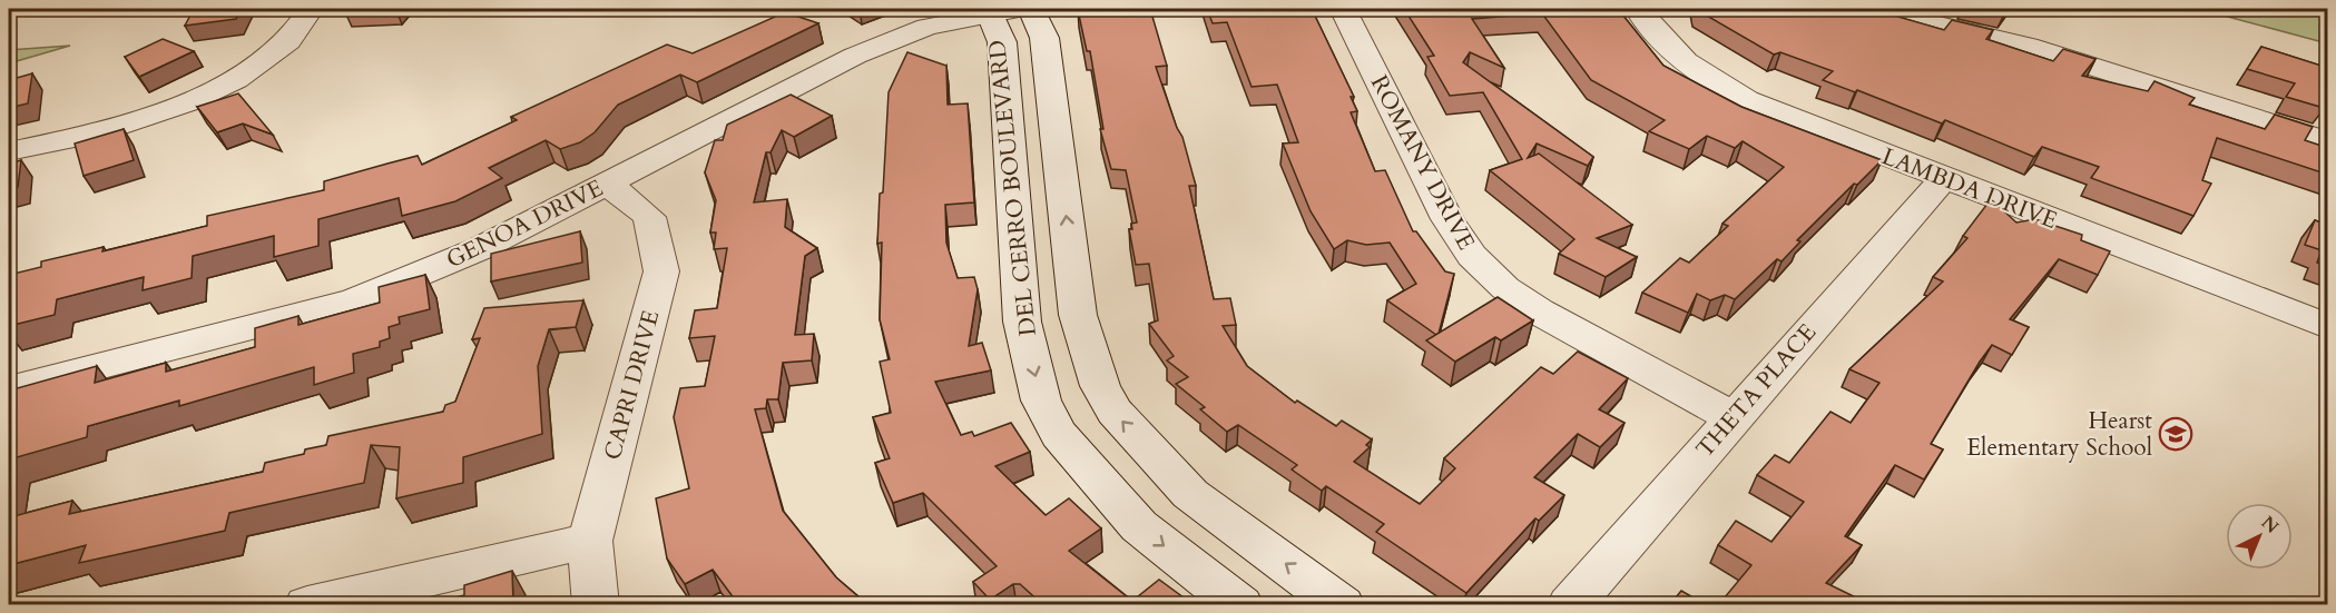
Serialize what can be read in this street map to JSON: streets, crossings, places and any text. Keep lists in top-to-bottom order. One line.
{"streets":{"street":["ROMANY DRIVE","DEL CERRO BOULEVARD","LAMBDA DRIVE","GENOA DRIVE","CAPRI DRIVE","THETA PLACE"]},"crossings":[["ROMANY DRIVE","THETA PLACE"],["DEL CERRO BOULEVARD","GENOA DRIVE"],["LAMBDA DRIVE","THETA PLACE"],["GENOA DRIVE","CAPRI DRIVE"]],"places":{"school or university":["Hearst Elementary School"]},"north":"top right"}
